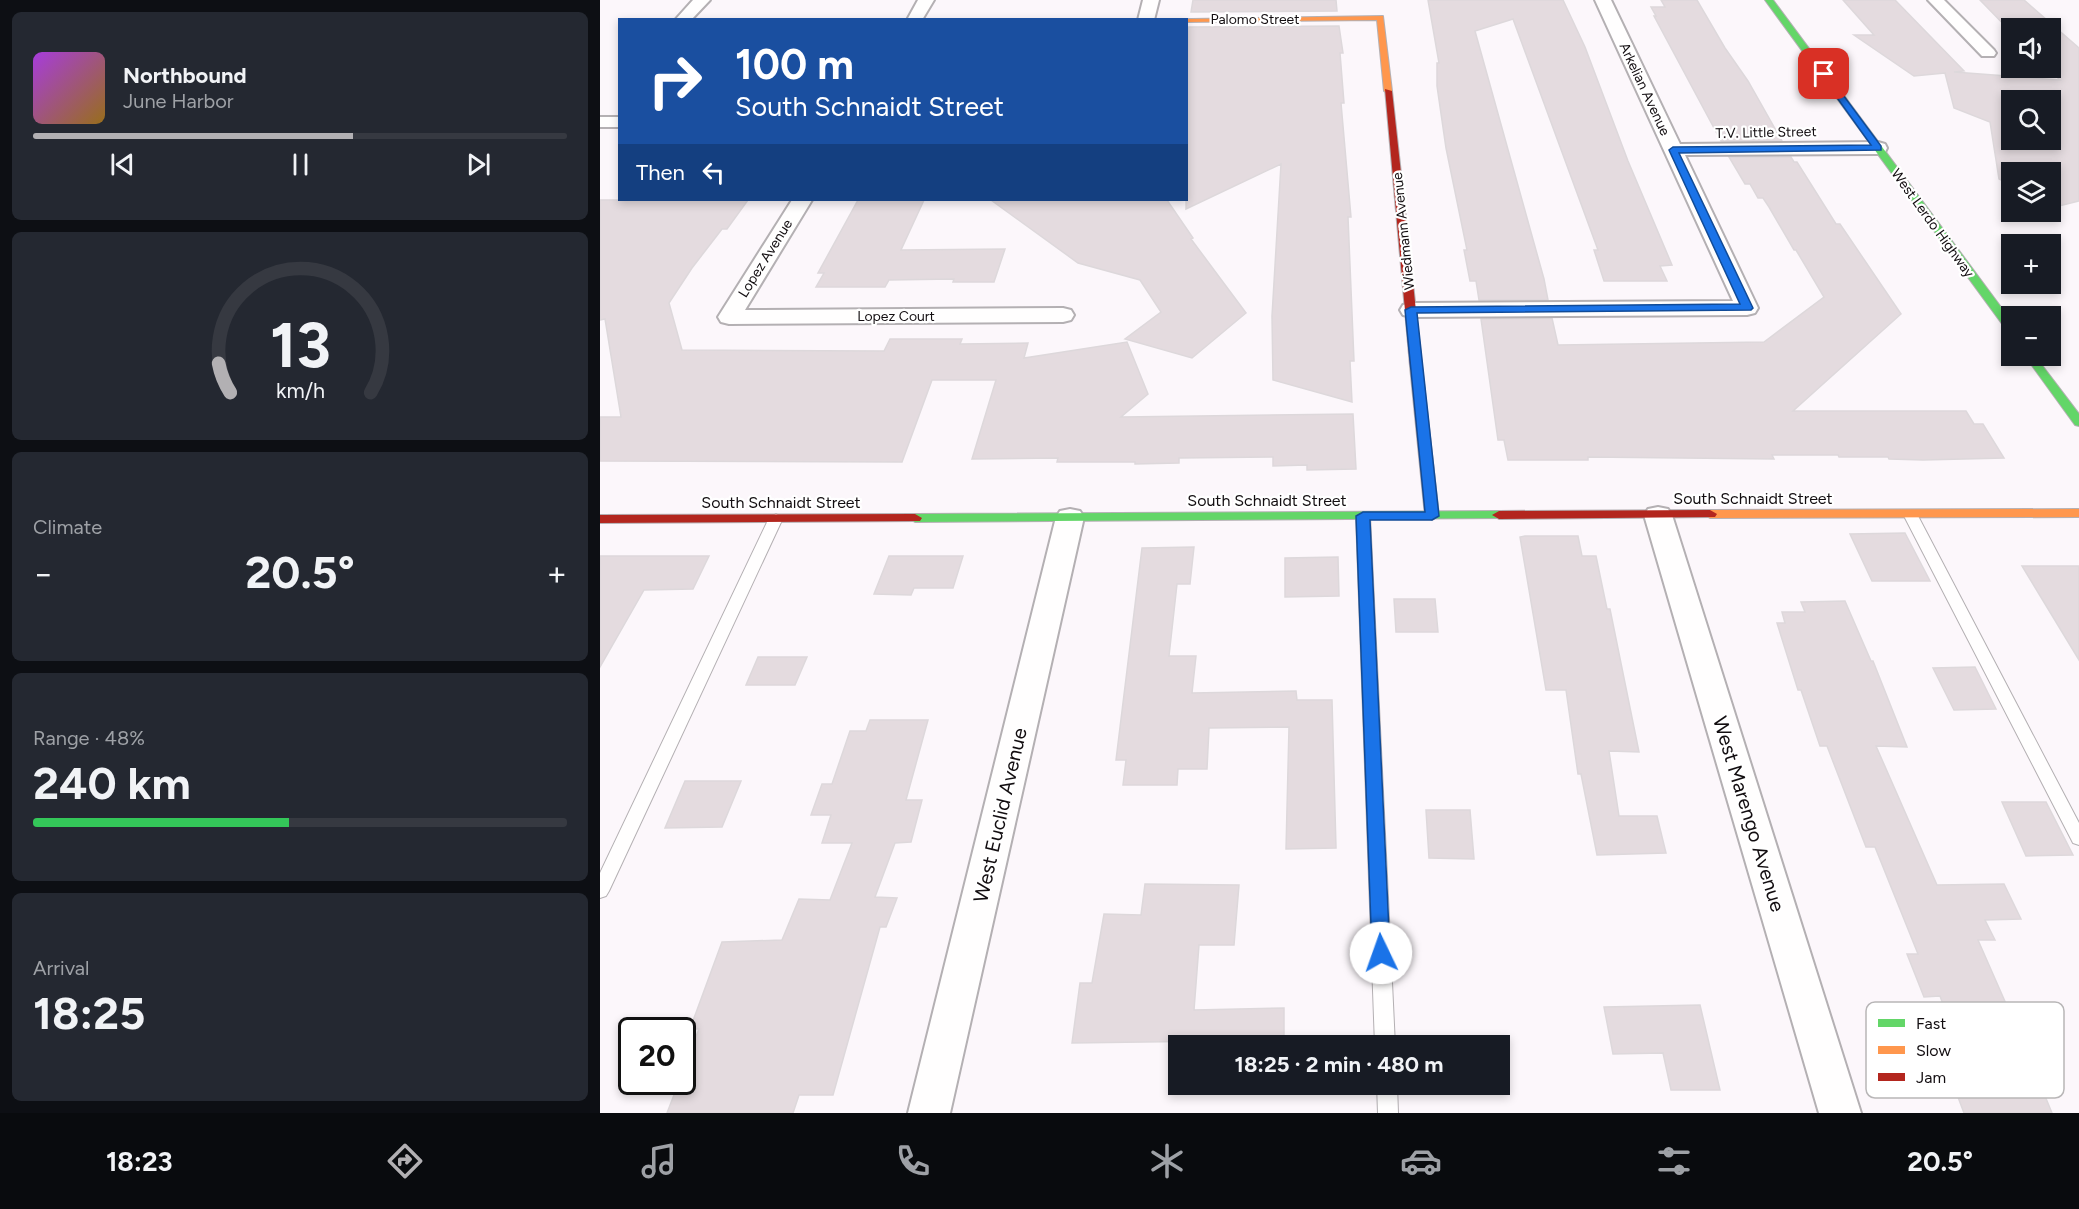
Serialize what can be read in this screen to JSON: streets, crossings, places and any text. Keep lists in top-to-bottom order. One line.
{"streets":{"street":["Palomo Street","Arkelian Avenue","T.V. Little Street","West Lerdo Highway","Wiedmann Avenue","Lopez Avenue","Lopez Court","South Schnaidt Street","West Marengo Avenue","West Euclid Avenue"]},"crossings":[["Palomo Street","Wiedmann Avenue"],["Arkelian Avenue","T.V. Little Street"],["Arkelian Avenue","Wiedmann Avenue"],["T.V. Little Street","West Lerdo Highway"],["Wiedmann Avenue","South Schnaidt Street"],["Lopez Avenue","Lopez Court"],["South Schnaidt Street","West Marengo Avenue"],["South Schnaidt Street","West Euclid Avenue"]],"legend":["Fast","Slow","Jam"],"page":{"map_buttons":["+","−"],"turn":["100 m","South Schnaidt Street"],"song":["Northbound","June Harbor"],"then":"Then","tile":["Climate",["Range · 48%","240 km"],["Arrival","18:25"]],"heat":["−","20.5°","+"],"limit":"20","trip":"18:25 · 2 min · 480 m","tabs":["18:23","20.5°"],"gauge":["13","km/h"]}}
